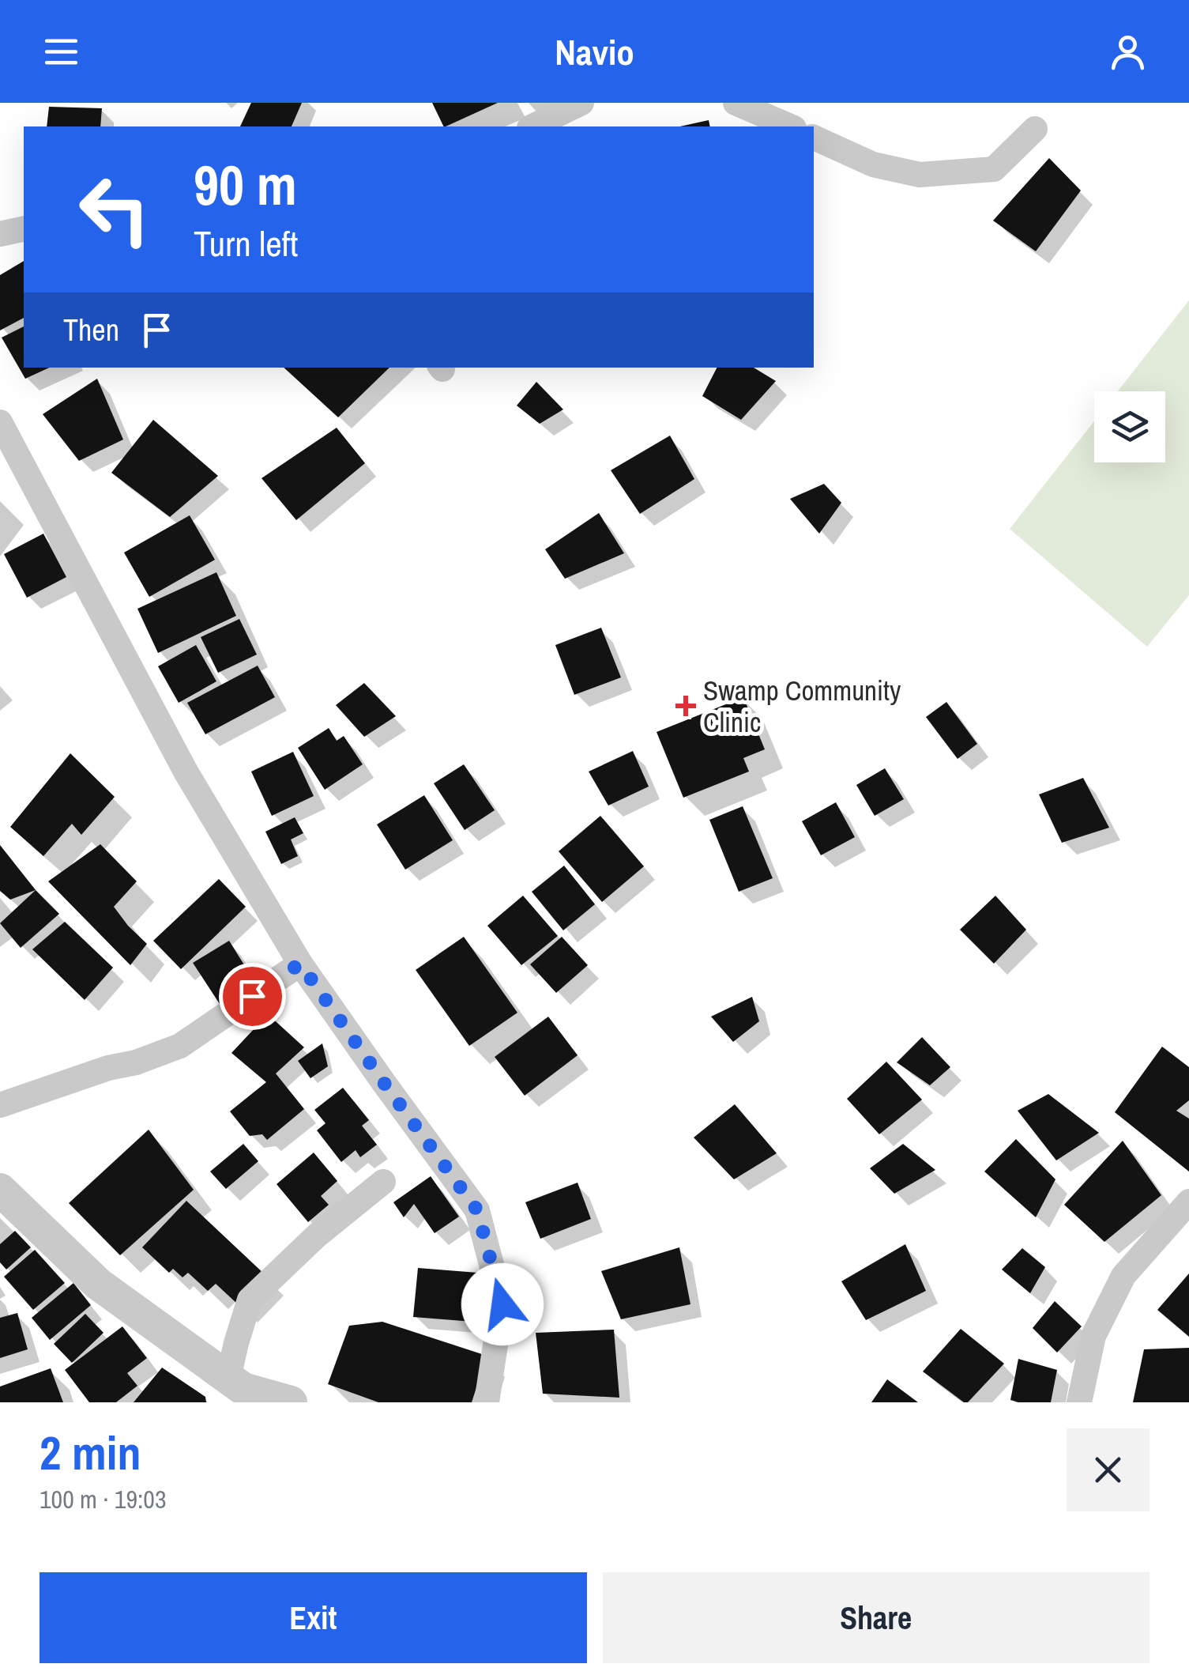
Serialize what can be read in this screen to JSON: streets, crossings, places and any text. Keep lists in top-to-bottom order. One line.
{"places":{"health":["Swamp Community Clinic"]},"page":{"header":"Navio","turn":["90 m","Turn left"],"then":"Then","heading":["2 min","100 m · 19:03"],"buttons":["Exit","Share"]}}
